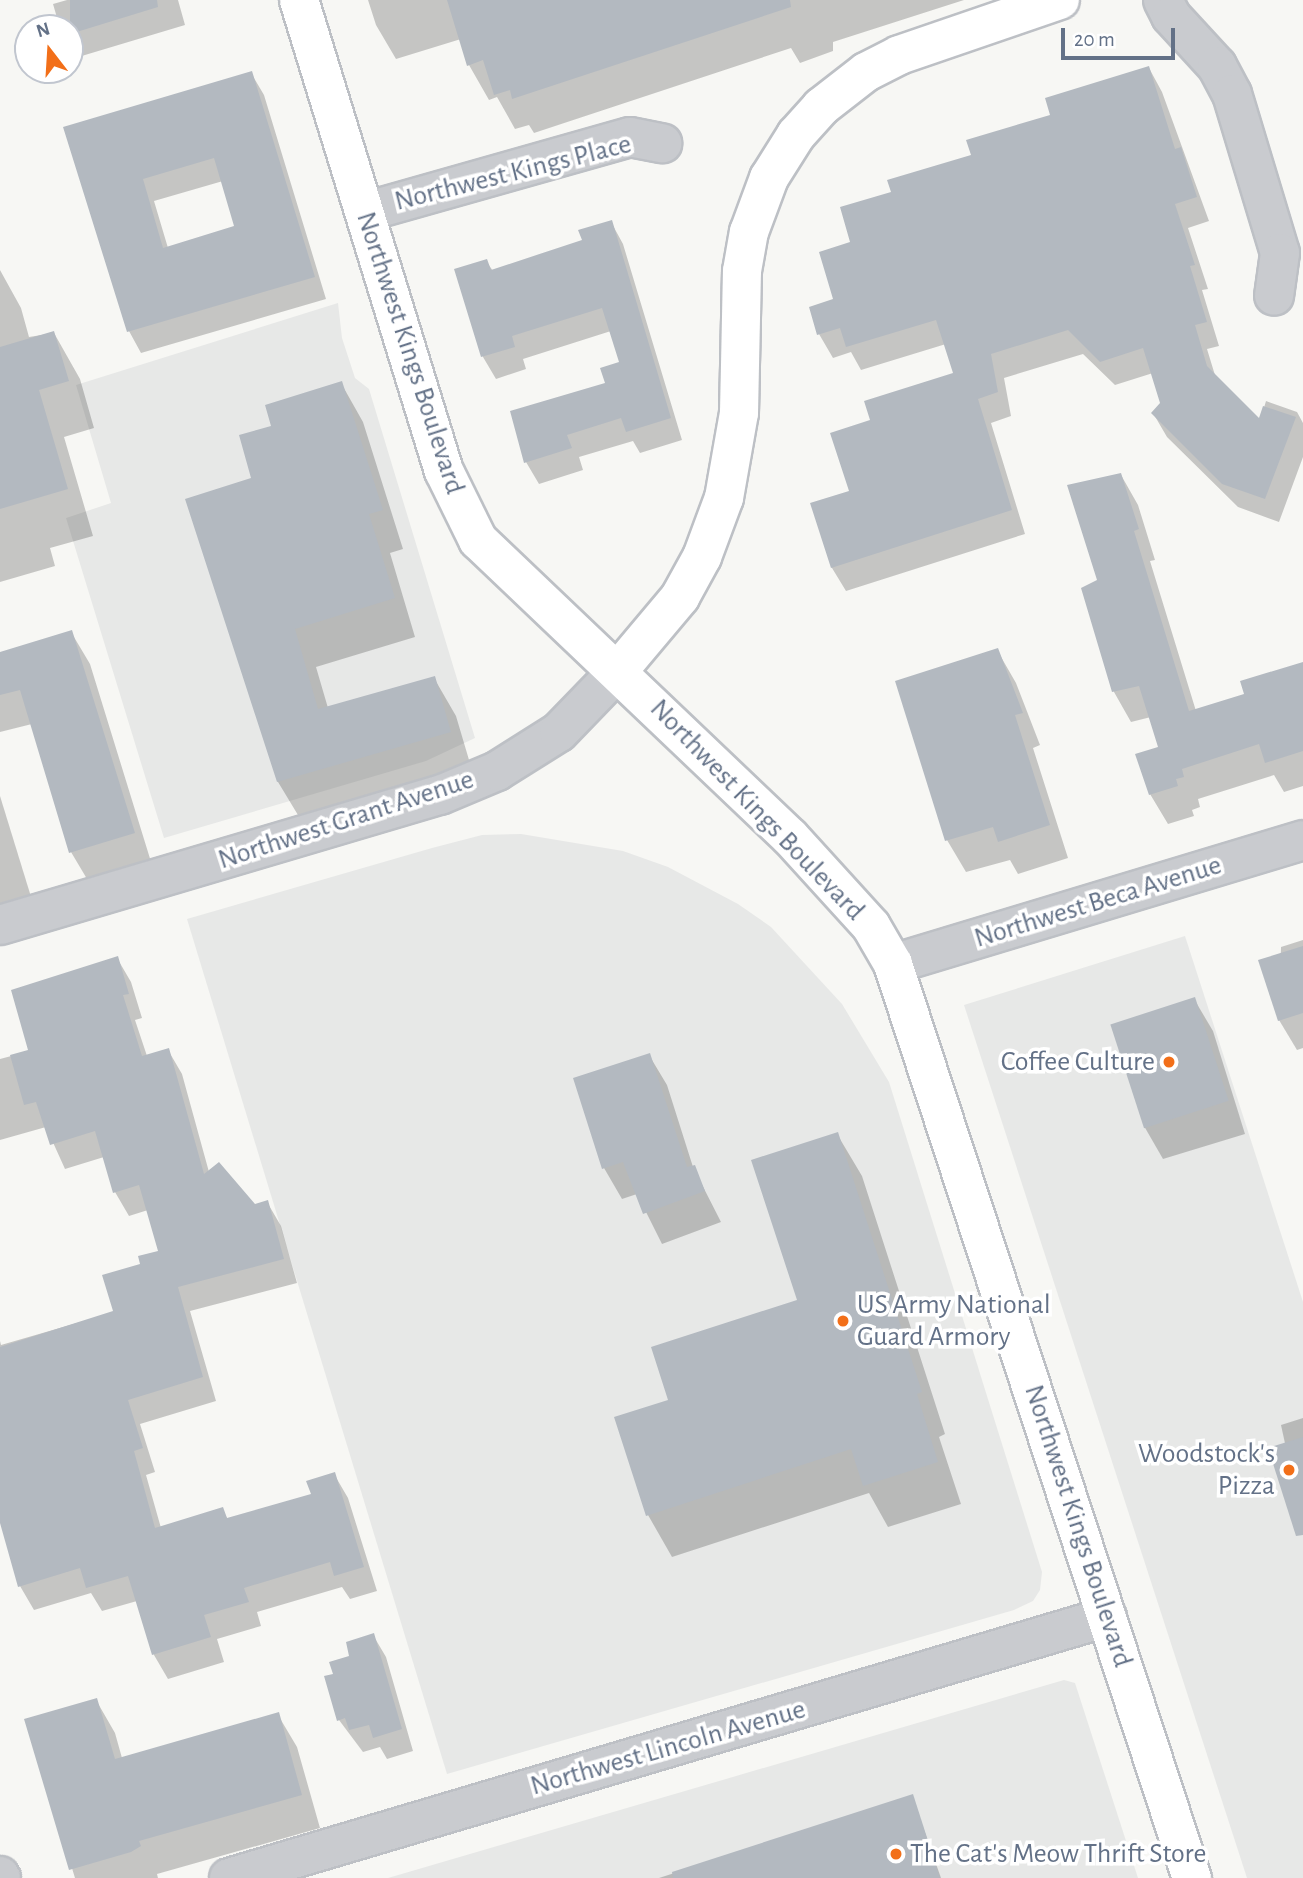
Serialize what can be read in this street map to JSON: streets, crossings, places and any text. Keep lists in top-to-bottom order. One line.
{"streets":{"main road":["Northwest Kings Boulevard","Northwest Grant Avenue"],"street":["Northwest Kings Place","Northwest Beca Avenue","Northwest Lincoln Avenue"]},"crossings":[["Northwest Kings Place","Northwest Kings Boulevard"],["Northwest Kings Boulevard","Northwest Grant Avenue"],["Northwest Kings Boulevard","Northwest Beca Avenue"],["Northwest Kings Boulevard","Northwest Lincoln Avenue"]],"places":["Coffee Culture","US Army National Guard Armory","Woodstock's Pizza","The Cat's Meow Thrift Store"],"scale_bar":"20 m","north":"top"}
